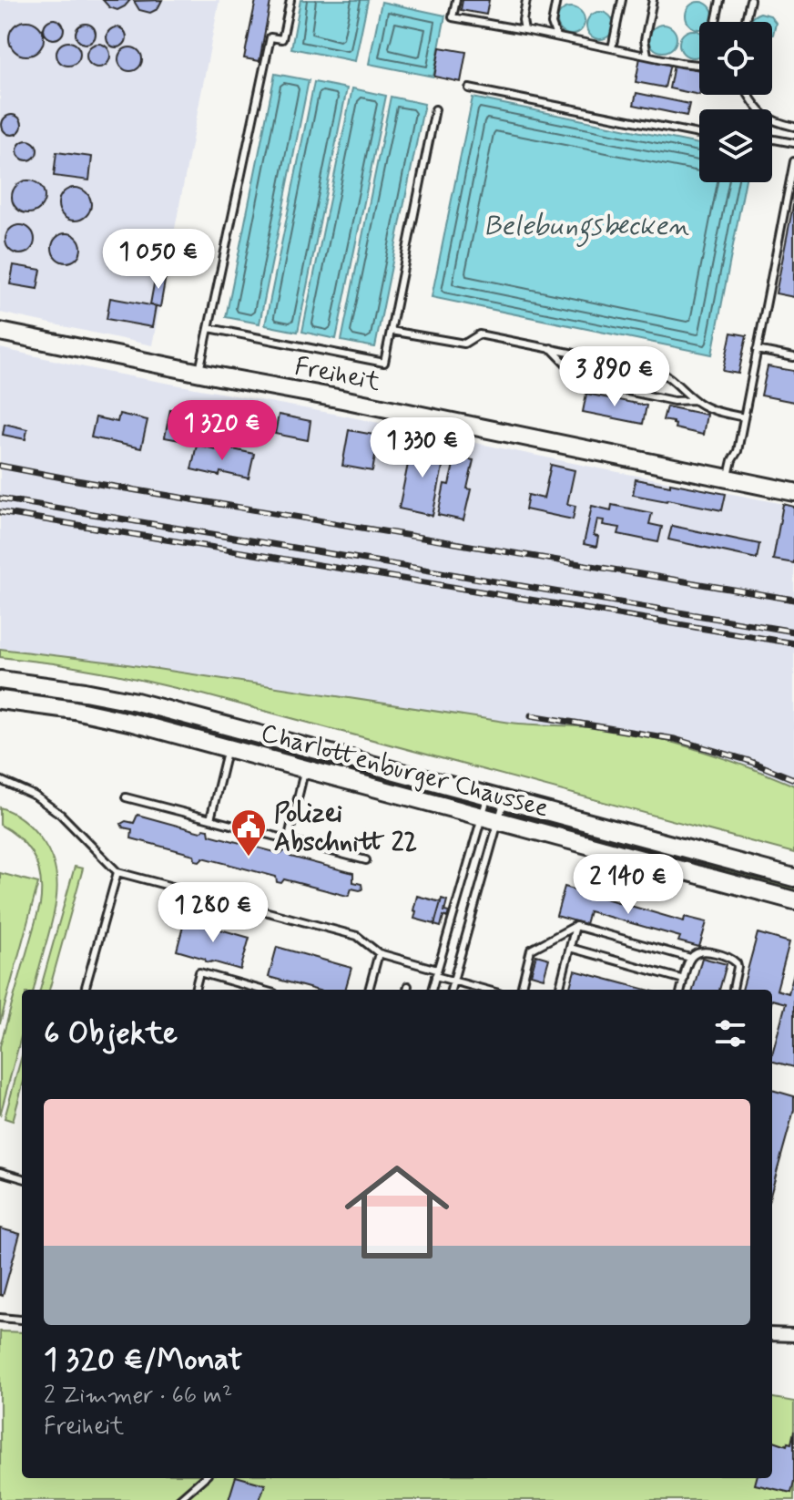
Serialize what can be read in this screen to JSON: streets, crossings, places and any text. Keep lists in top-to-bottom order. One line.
{"streets":{"main road":["Freiheit","Charlottenburger Chaussee"]},"water":["Belebungsbecken"],"places":{"public building":["Polizei Abschnitt 22"]},"page":{"price":["1 050 €","3 890 €","1 320 €","1 330 €","2 140 €","1 280 €"],"heading":"6 Objekte","list":[{"name":"1 320 €/Monat","note":"2 Zimmer · 66 m² · Freiheit"}]}}
